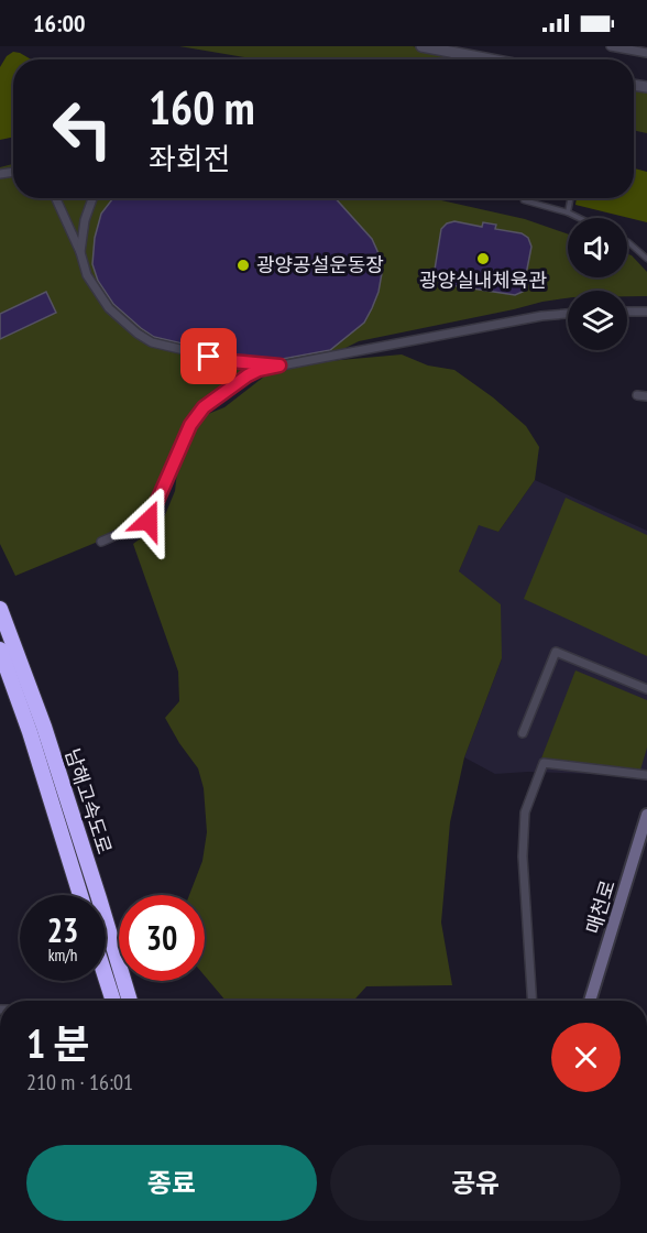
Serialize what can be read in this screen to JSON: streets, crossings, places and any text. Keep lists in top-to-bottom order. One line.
{"streets":{"highway":["남해고속도로"],"main road":["매천로"]},"places":["광양실내체육관","광양공설운동장"],"page":{"status":"16:00","turn":["160 m","좌회전"],"speed":"23 km/h","limit":"30","heading":["1 분","210 m · 16:01"],"buttons":["종료","공유"]}}
